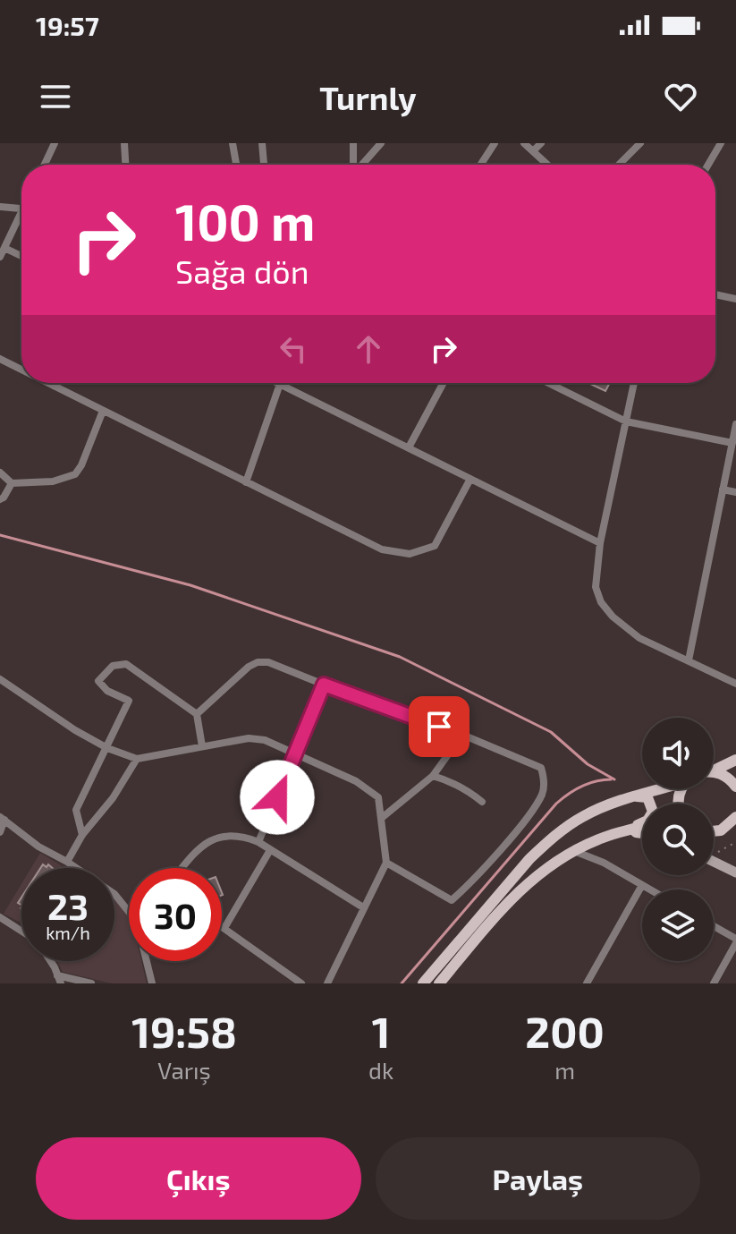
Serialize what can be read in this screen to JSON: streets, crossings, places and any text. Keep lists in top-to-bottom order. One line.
{"page":{"status":"19:57","header":"Turnly","turn":["100 m","Sağa dön"],"speed":"23 km/h","limit":"30","eta":["19:58","Varış","1","dk","200","m"],"buttons":["Çıkış","Paylaş"]}}
